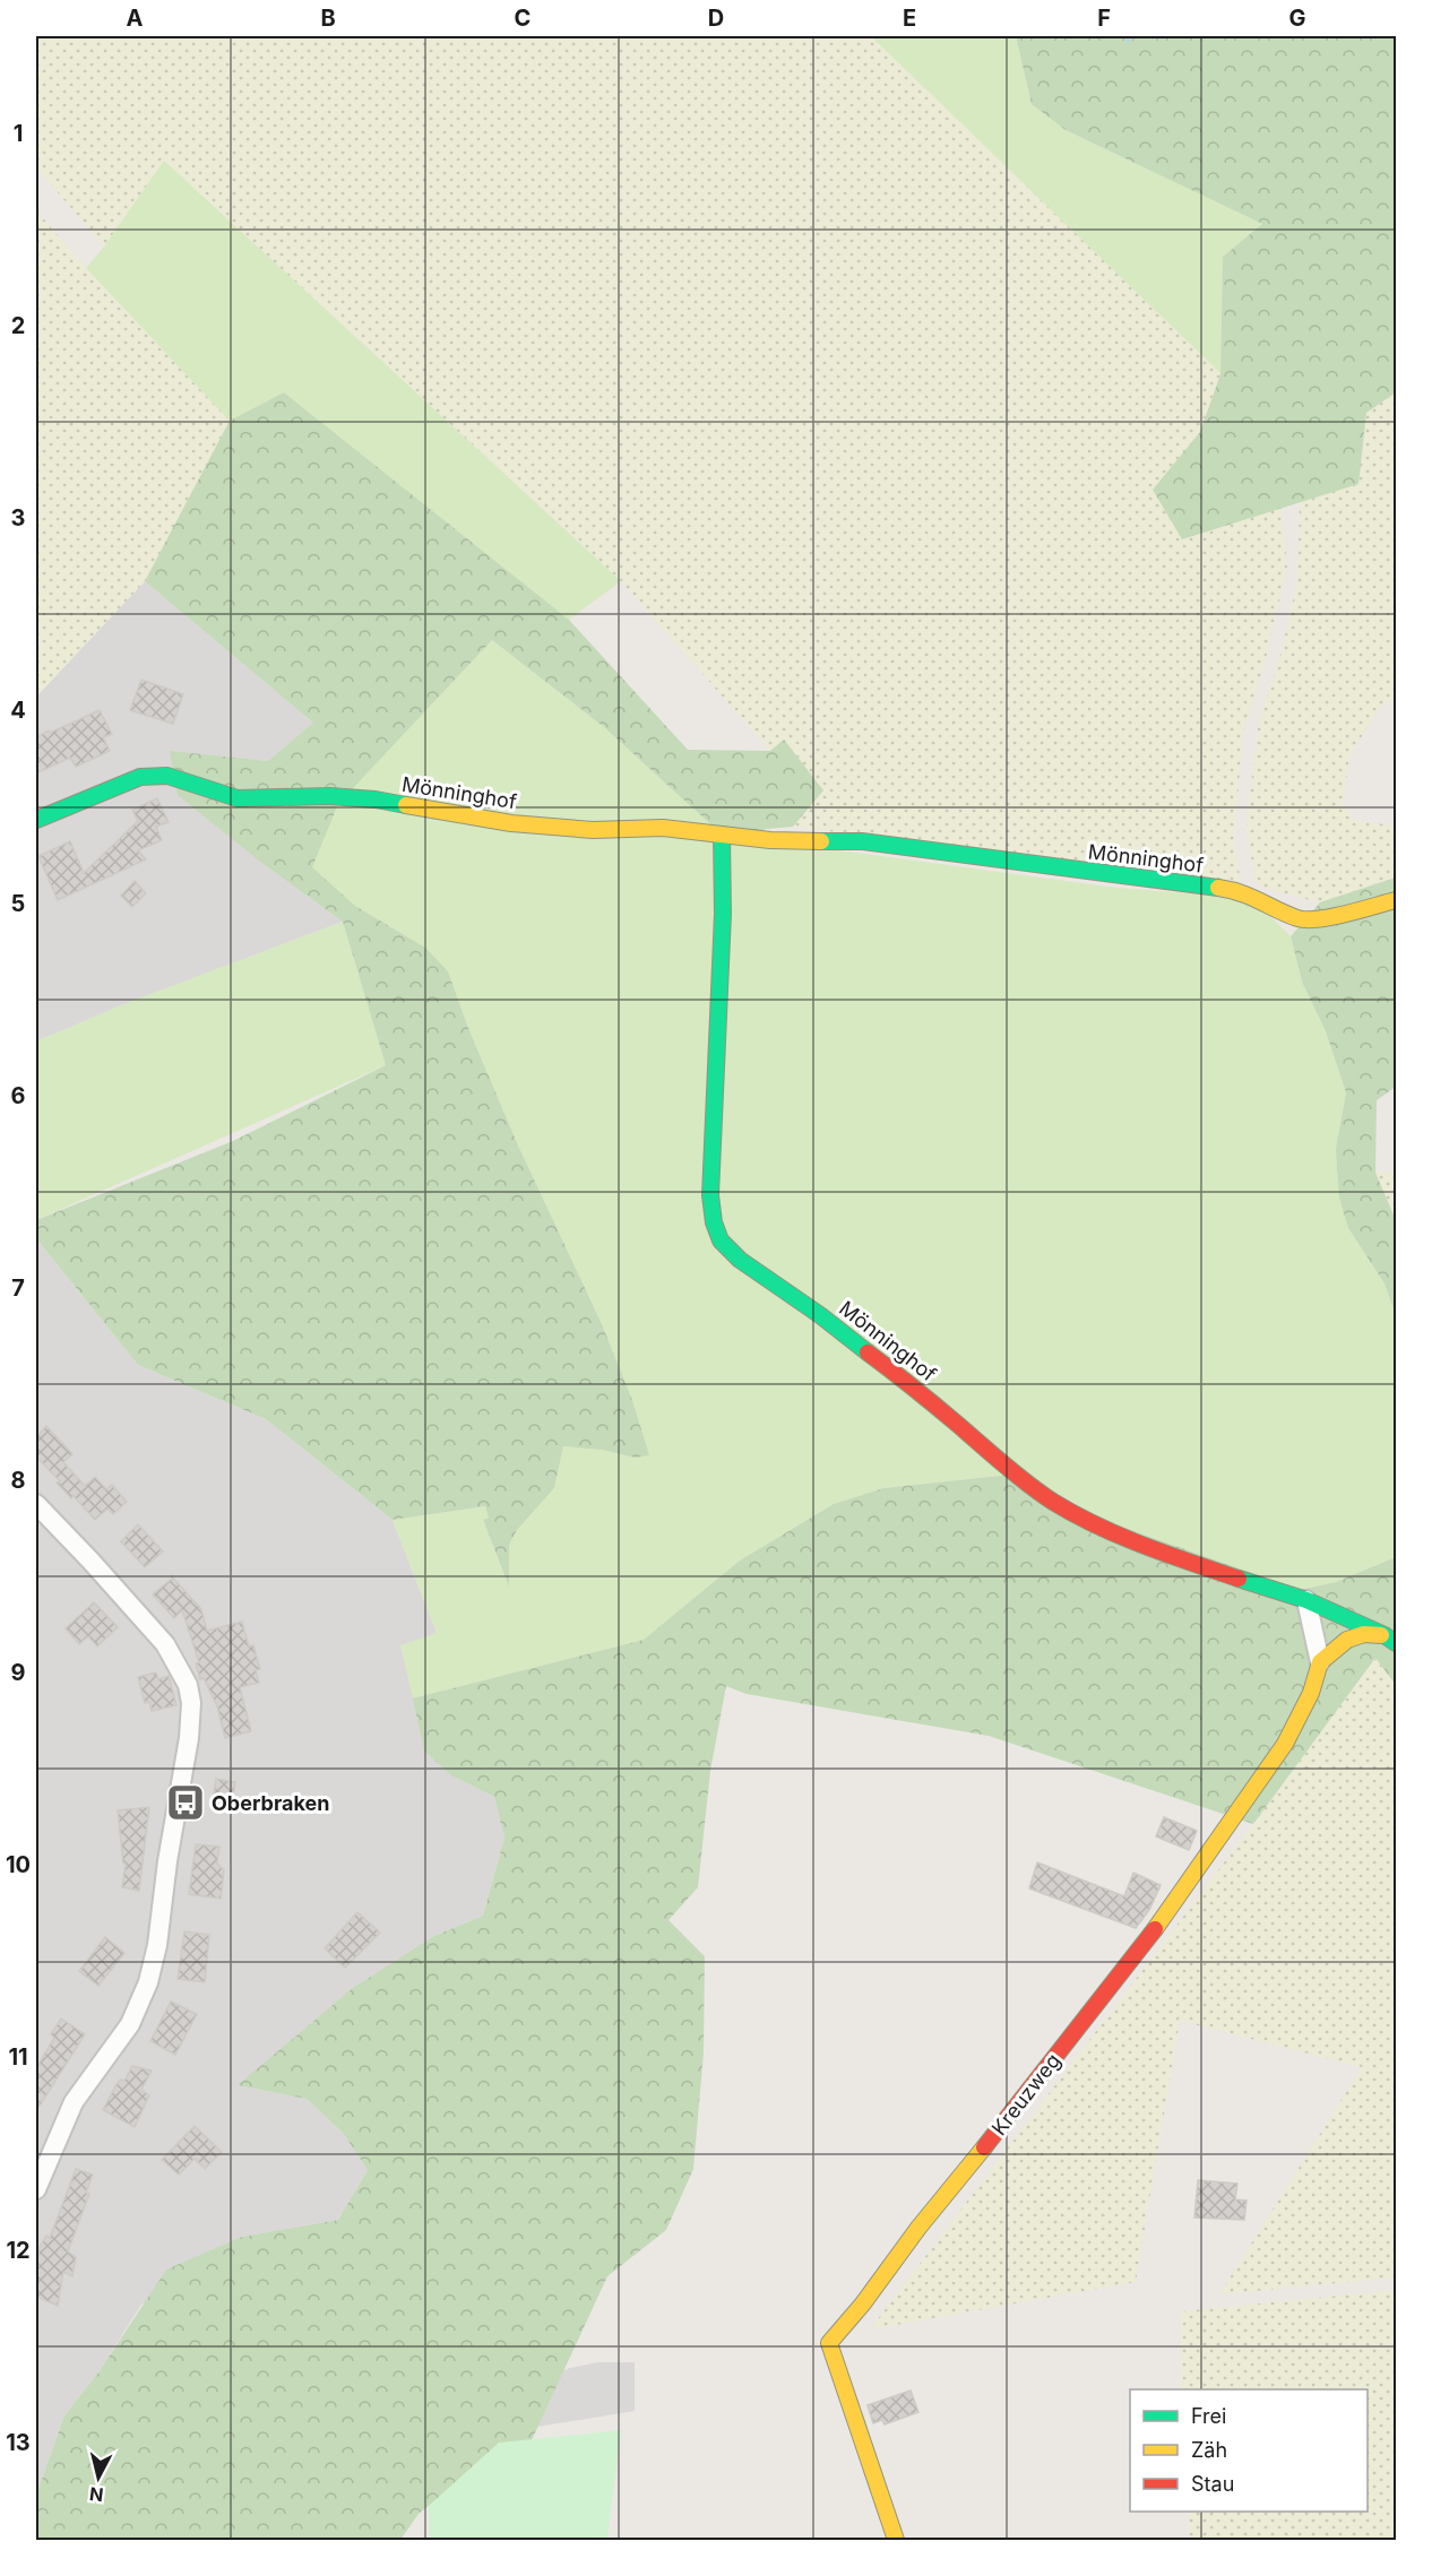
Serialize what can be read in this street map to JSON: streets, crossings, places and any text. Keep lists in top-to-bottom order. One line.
{"streets":{"street":["Mönninghof","Kreuzweg"]},"crossings":[["Mönninghof","Kreuzweg"]],"places":{"bus stop":["Oberbraken"]},"legend":["Frei","Zäh","Stau"],"north":"bottom","grid":{"columns":["A","B","C","D","E","F","G"],"rows":["1","2","3","4","5","6","7","8","9","10","11","12","13"]}}
